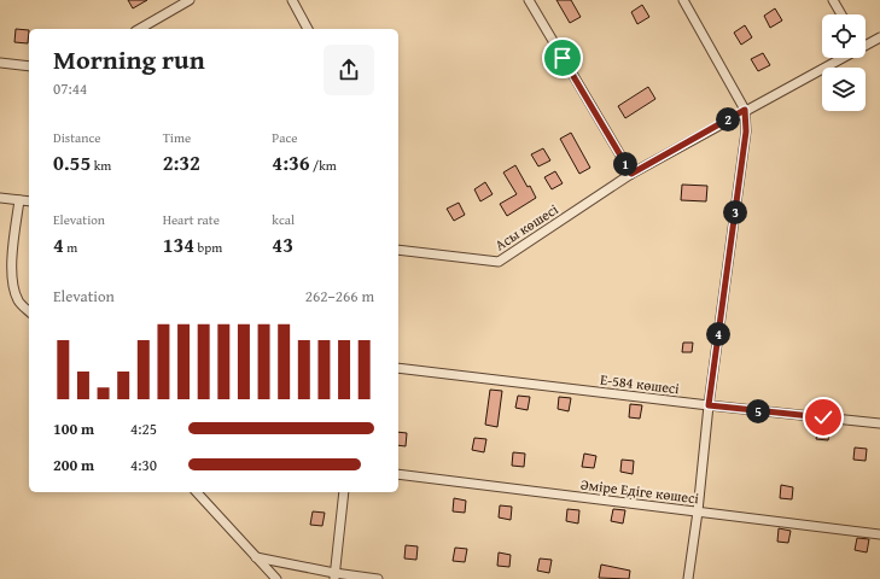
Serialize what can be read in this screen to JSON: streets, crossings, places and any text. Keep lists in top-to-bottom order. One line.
{"streets":{"street":["Асы көшесі","Е-584 көшесі","Әміре Едіге көшесі"]},"page":{"heading":["Morning run","07:44"],"pins":["2","1","3","4","5"],"stats":[["Distance","0.55 km"],["Time","2:32"],["Pace","4:36 /km"],["Elevation","4 m"],["Heart rate","134 bpm"],["kcal","43"]],"chart":["Elevation","262–266 m"],"list":[{"name":"100 m","note":"4:25"},{"name":"200 m","note":"4:30"}]}}
